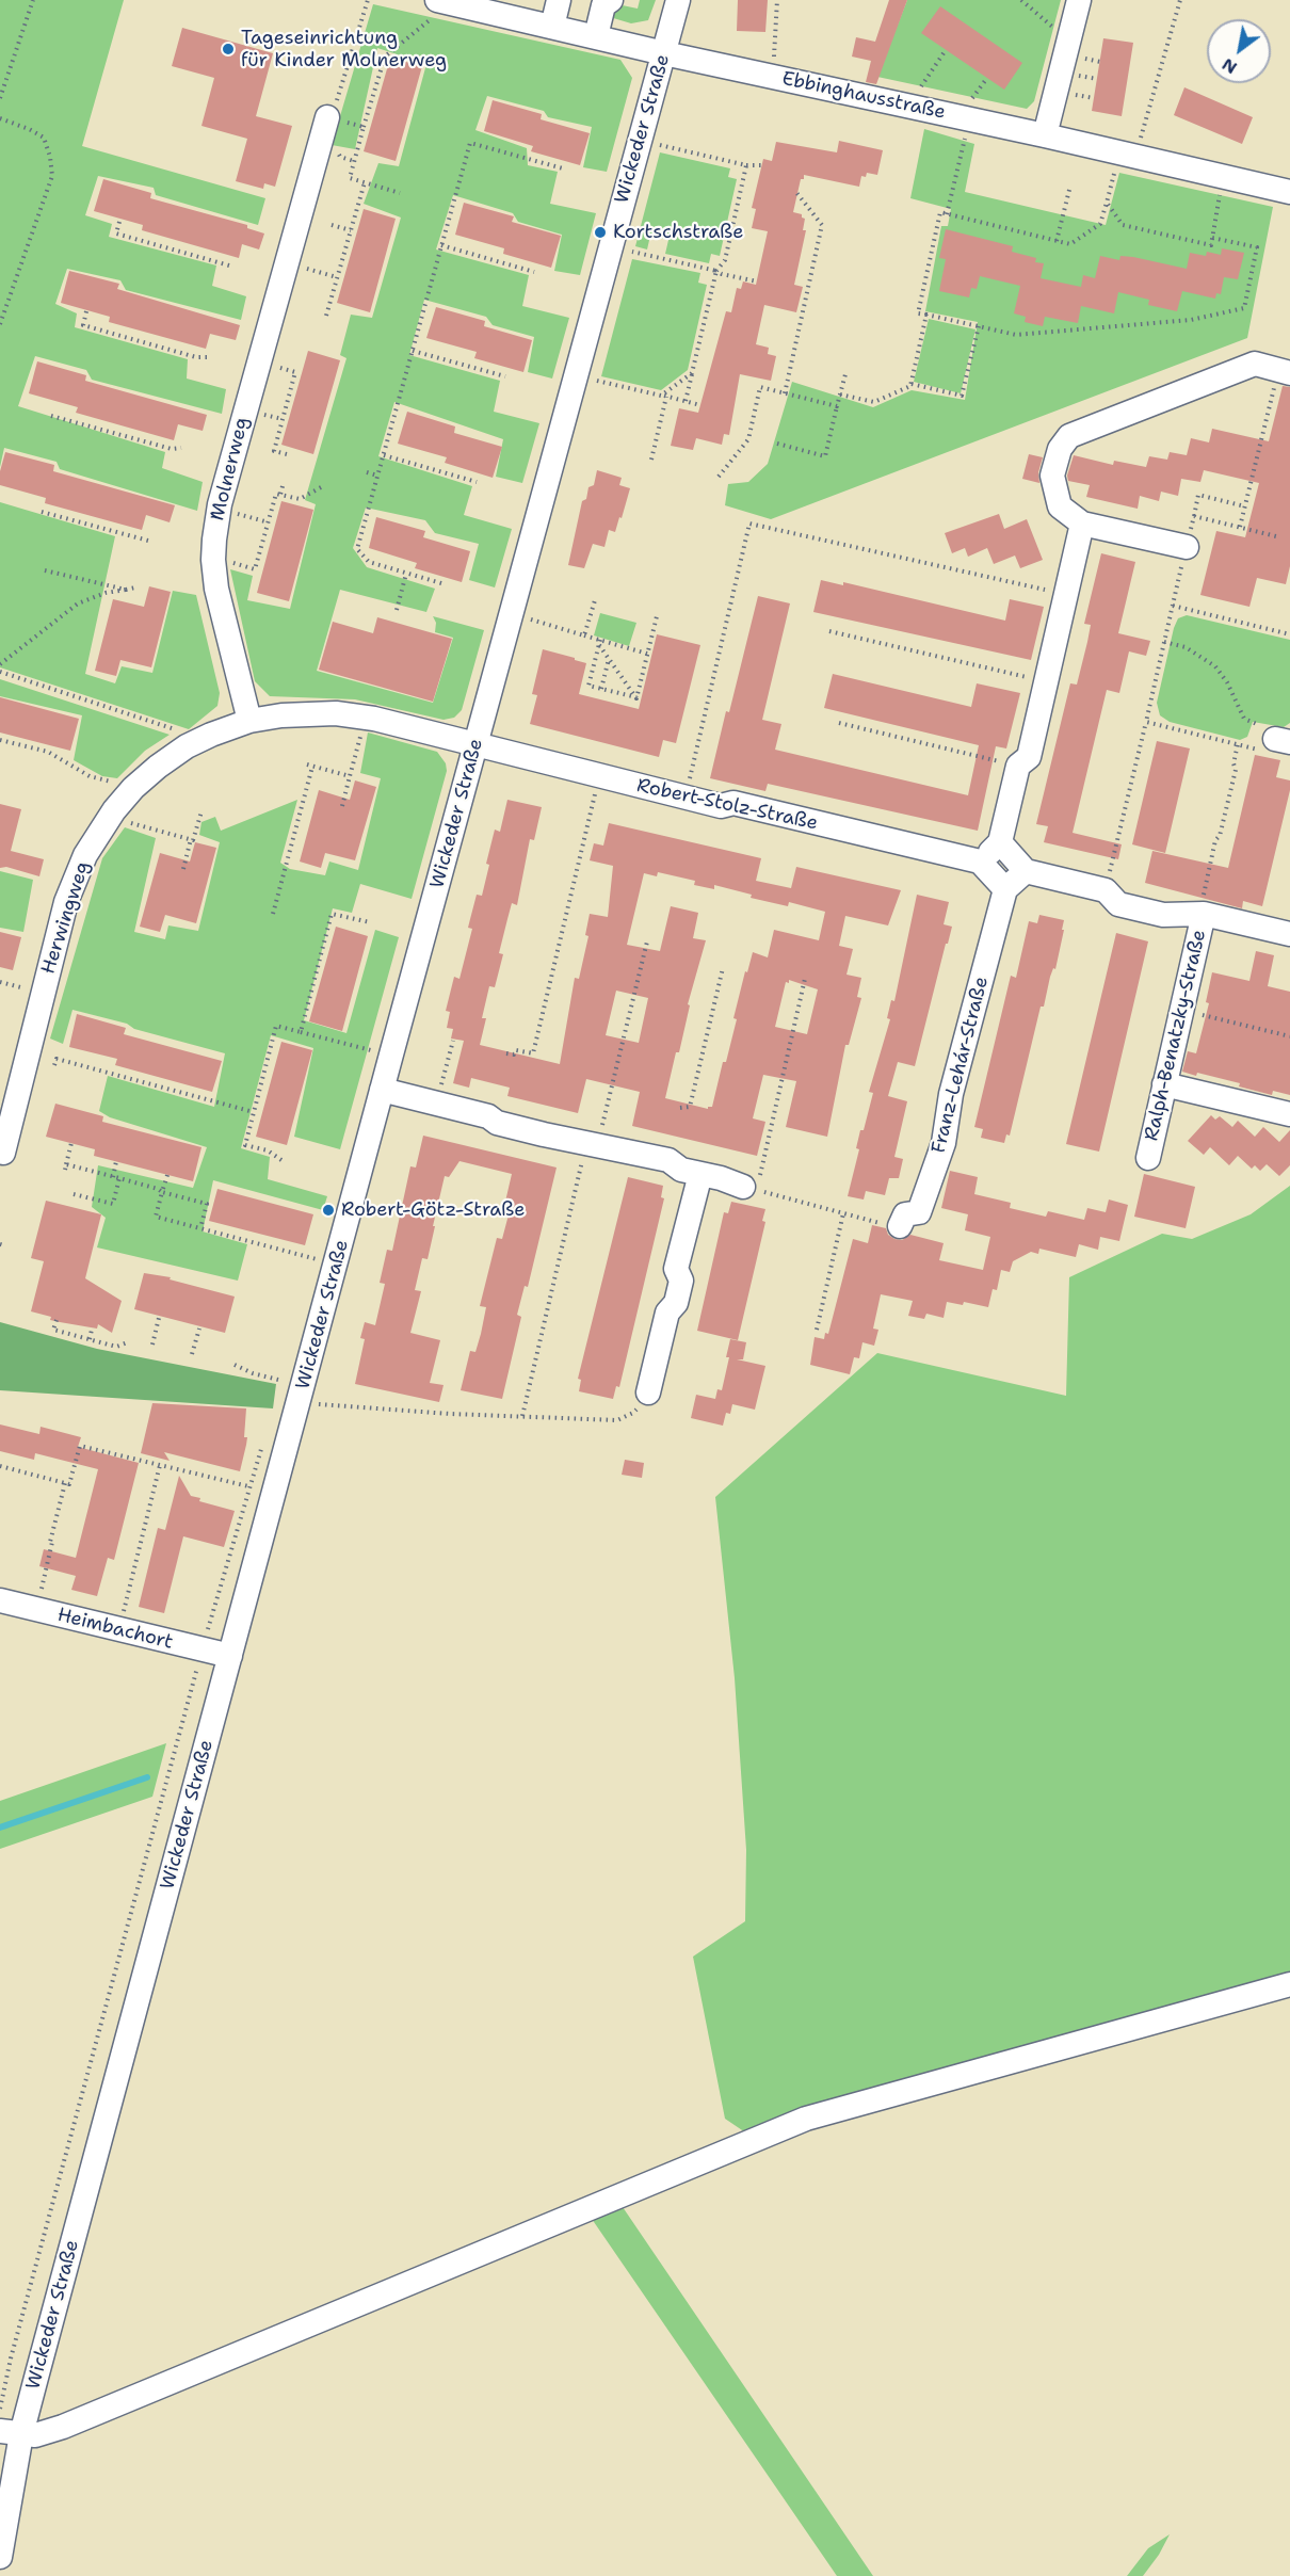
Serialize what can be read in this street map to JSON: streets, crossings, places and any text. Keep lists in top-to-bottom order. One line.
{"streets":{"street":["Ebbinghausstraße","Wickeder Straße","Molnerweg","Robert-Stolz-Straße","Herwingweg","Ralph-Benatzky-Straße","Franz-Lehár-Straße","Heimbachort"]},"crossings":[["Ebbinghausstraße","Wickeder Straße"],["Wickeder Straße","Robert-Stolz-Straße"],["Wickeder Straße","Herwingweg"],["Wickeder Straße","Heimbachort"],["Molnerweg","Herwingweg"],["Robert-Stolz-Straße","Herwingweg"]],"places":["Tageseinrichtung für Kinder Molnerweg","Kortschstraße","Robert-Götz-Straße"],"north":"bottom left"}
